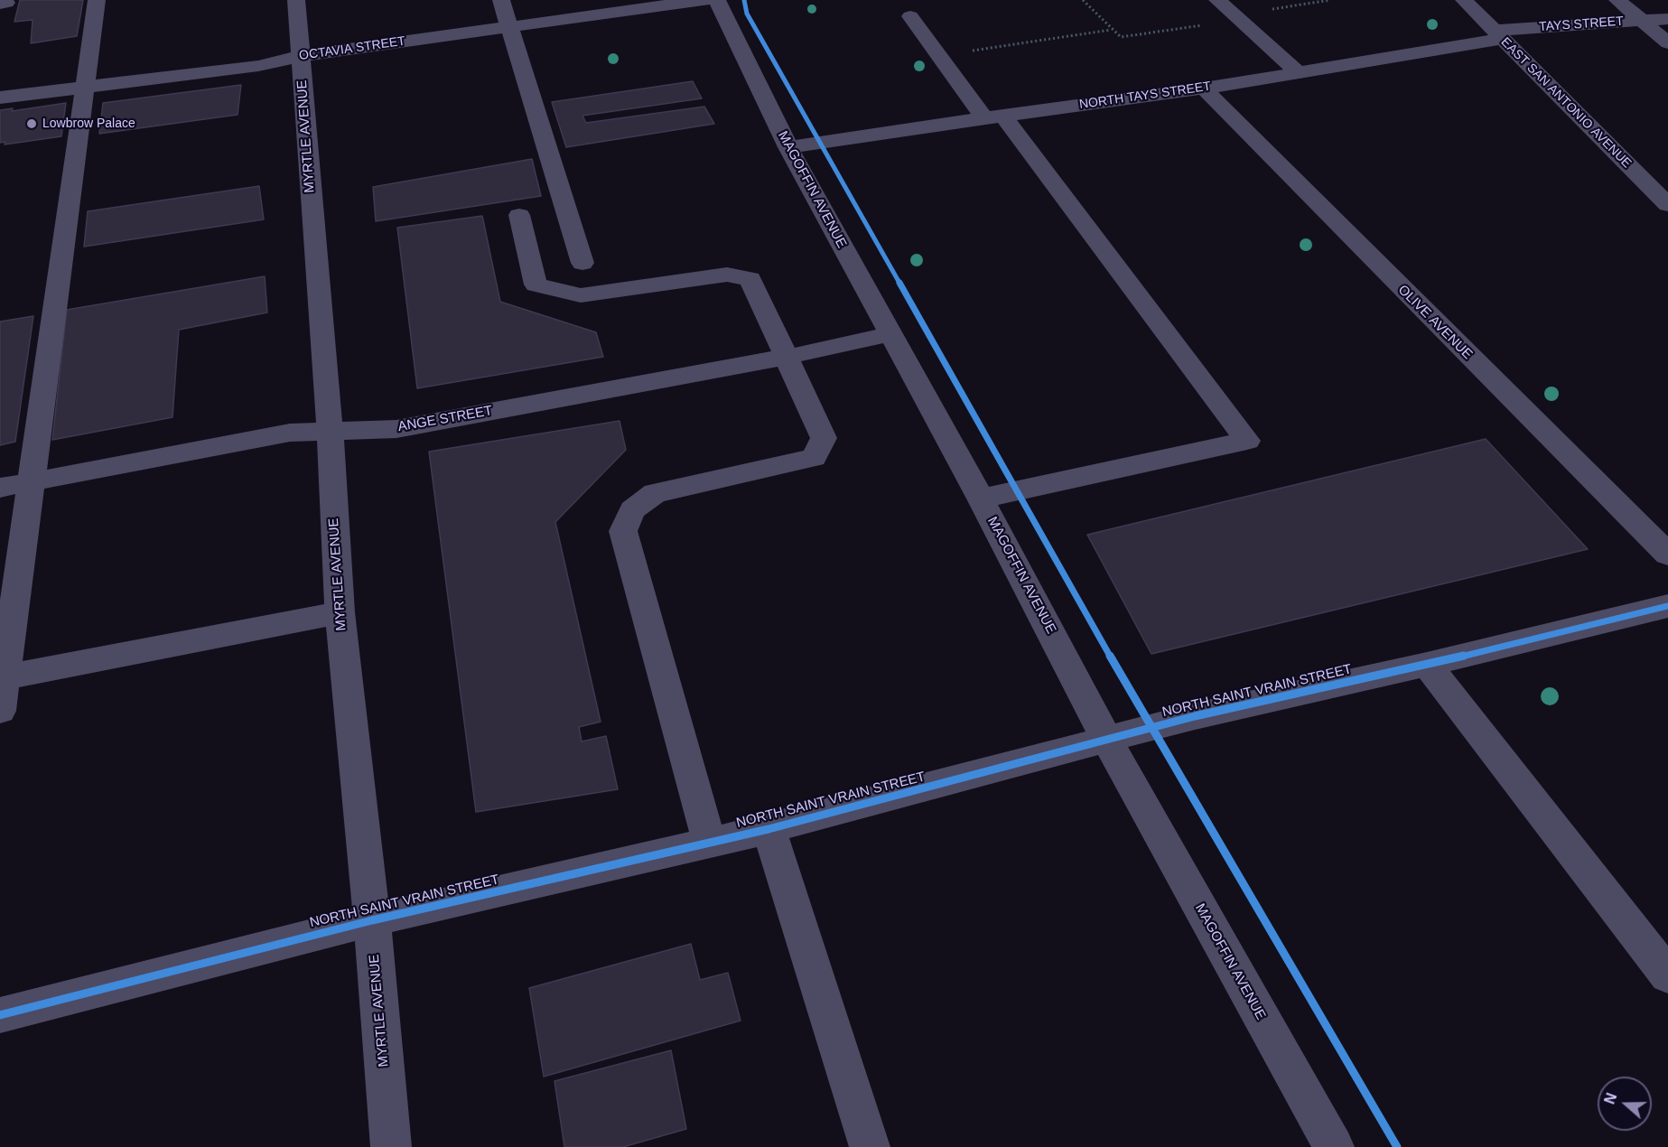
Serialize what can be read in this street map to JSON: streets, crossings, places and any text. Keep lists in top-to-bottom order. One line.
{"streets":{"street":["TAYS STREET","OCTAVIA STREET","NORTH TAYS STREET","EAST SAN ANTONIO AVENUE","MYRTLE AVENUE","MAGOFFIN AVENUE","OLIVE AVENUE","ANGE STREET","NORTH SAINT VRAIN STREET"]},"crossings":[["TAYS STREET","NORTH TAYS STREET"],["TAYS STREET","EAST SAN ANTONIO AVENUE"],["OCTAVIA STREET","MYRTLE AVENUE"],["NORTH TAYS STREET","EAST SAN ANTONIO AVENUE"],["NORTH TAYS STREET","MAGOFFIN AVENUE"],["NORTH TAYS STREET","OLIVE AVENUE"],["MYRTLE AVENUE","ANGE STREET"],["MYRTLE AVENUE","NORTH SAINT VRAIN STREET"],["MAGOFFIN AVENUE","ANGE STREET"],["MAGOFFIN AVENUE","NORTH SAINT VRAIN STREET"]],"places":["Lowbrow Palace"],"north":"left"}
